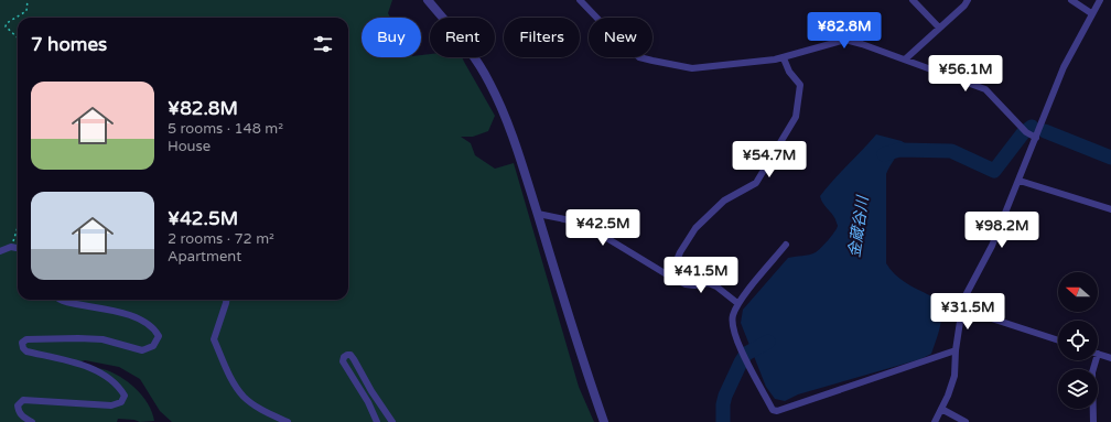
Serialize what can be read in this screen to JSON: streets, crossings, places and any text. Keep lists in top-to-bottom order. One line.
{"water":["金蔵谷川"],"north":"left","page":{"price":["¥82.8M","¥56.1M","¥54.7M","¥42.5M","¥98.2M","¥41.5M","¥31.5M"],"chip":["Buy","Rent","Filters","New"],"heading":"7 homes","list":[{"name":"¥82.8M","note":"5 rooms · 148 m² · House"},{"name":"¥42.5M","note":"2 rooms · 72 m² · Apartment"}]}}
